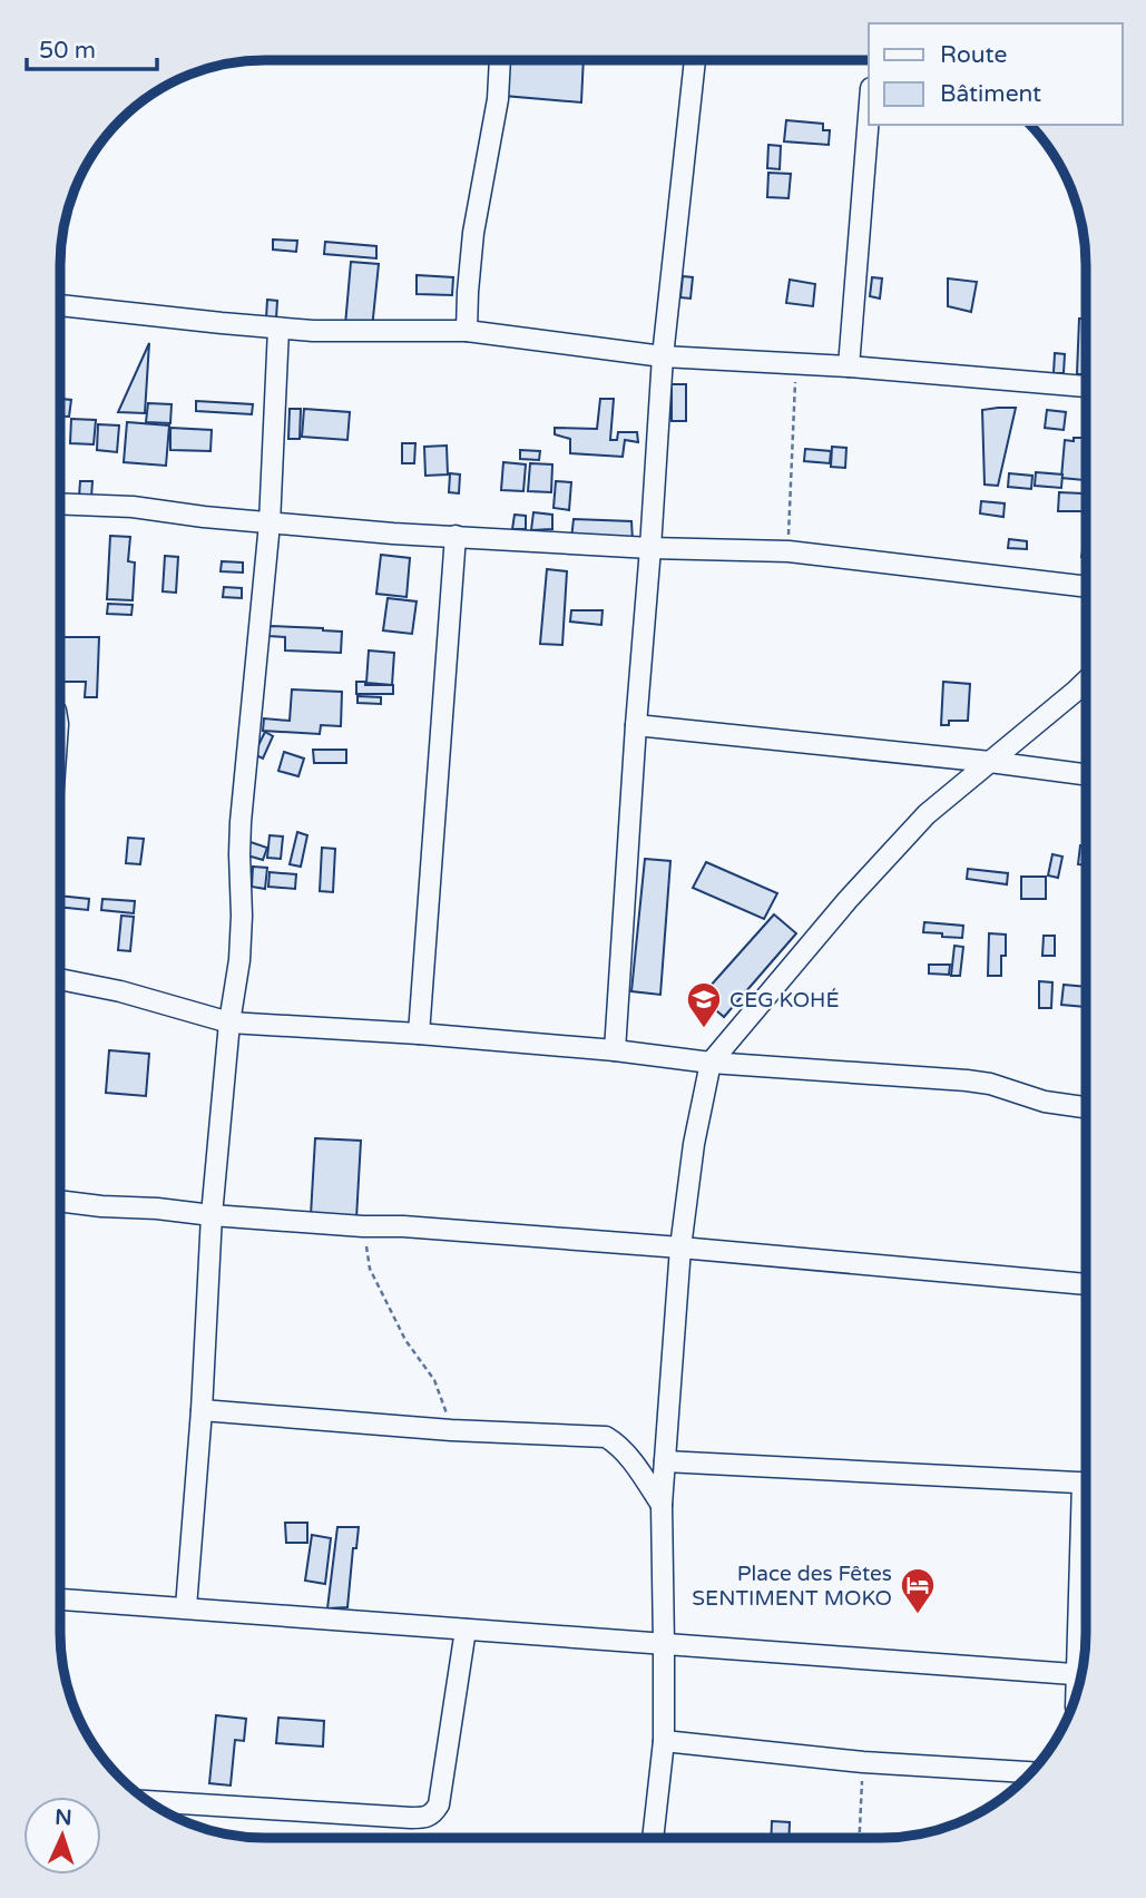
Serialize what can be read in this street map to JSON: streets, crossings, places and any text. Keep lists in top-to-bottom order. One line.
{"places":{"school or university":["CEG KOHÉ"],"hotel":["Place des Fêtes SENTIMENT MOKO"]},"legend":["Route","Bâtiment"],"scale_bar":"50 m","north":"top"}
